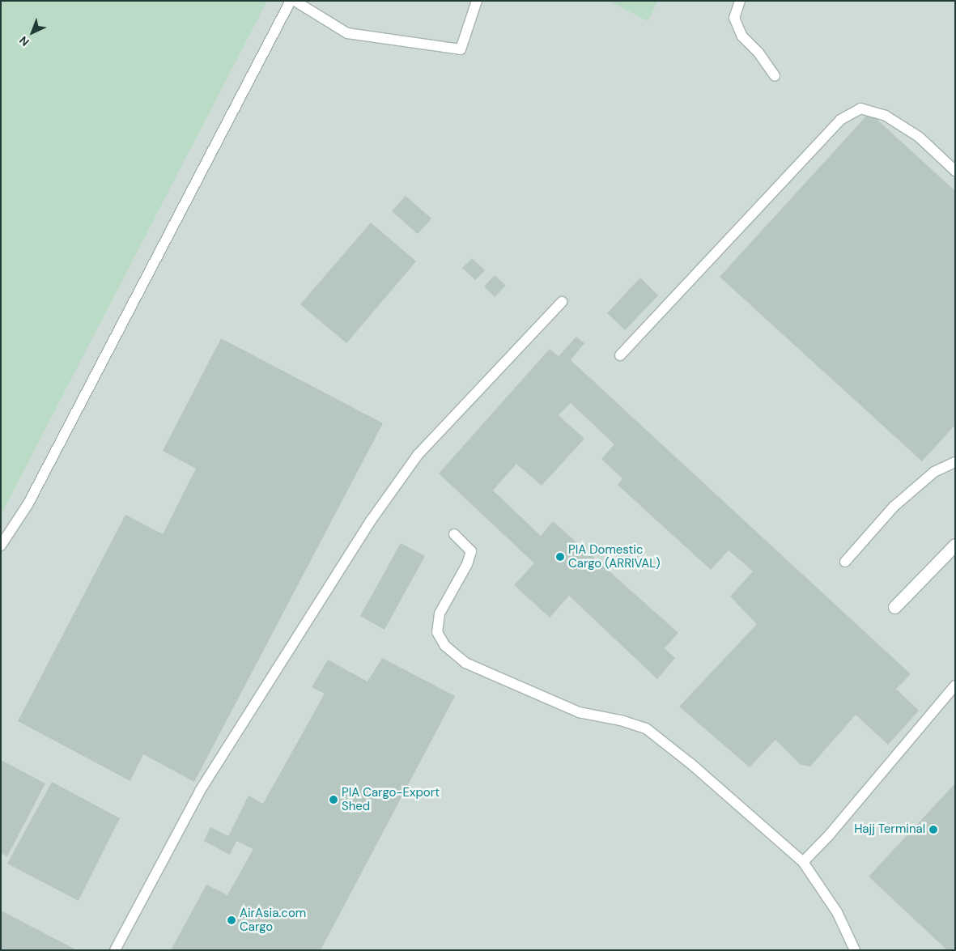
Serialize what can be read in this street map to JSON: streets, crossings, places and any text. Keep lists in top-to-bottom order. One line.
{"places":["PIA Domestic Cargo (ARRIVAL)","PIA Cargo-Export Shed","Hajj Terminal","AirAsia.com Cargo"],"north":"bottom left"}
